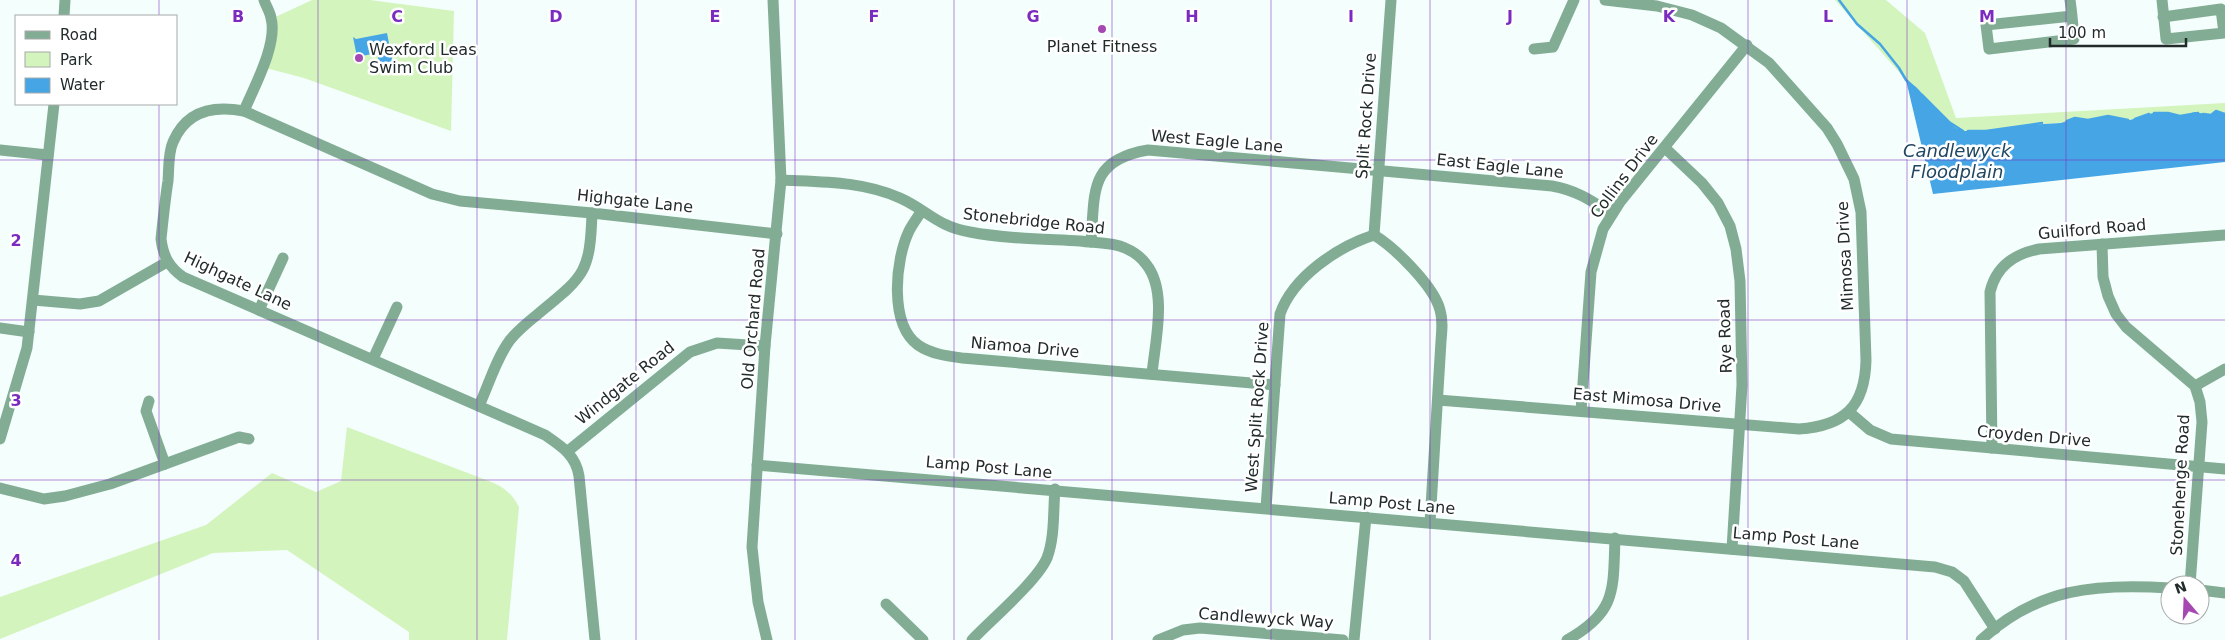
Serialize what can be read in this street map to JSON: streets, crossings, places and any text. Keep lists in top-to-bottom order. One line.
{"streets":{"street":["Split Rock Drive","West Eagle Lane","East Eagle Lane","Collins Drive","Highgate Lane","Stonebridge Road","Guilford Road","Mimosa Drive","Old Orchard Road","Rye Road","Niamoa Drive","Windgate Road","East Mimosa Drive","West Split Rock Drive","Croyden Drive","Lamp Post Lane","Stonehenge Road","Candlewyck Way"]},"crossings":[["Split Rock Drive","West Eagle Lane"],["Split Rock Drive","East Eagle Lane"],["Split Rock Drive","West Split Rock Drive"],["West Eagle Lane","East Eagle Lane"],["West Eagle Lane","Stonebridge Road"],["East Eagle Lane","Collins Drive"],["Collins Drive","Mimosa Drive"],["Collins Drive","Rye Road"],["Collins Drive","East Mimosa Drive"],["Highgate Lane","Old Orchard Road"],["Highgate Lane","Windgate Road"],["Stonebridge Road","Old Orchard Road"],["Stonebridge Road","Niamoa Drive"],["Guilford Road","Croyden Drive"],["Mimosa Drive","East Mimosa Drive"],["Mimosa Drive","Croyden Drive"],["Old Orchard Road","Windgate Road"],["Old Orchard Road","Lamp Post Lane"],["Rye Road","East Mimosa Drive"],["Rye Road","Lamp Post Lane"],["Niamoa Drive","West Split Rock Drive"],["East Mimosa Drive","Croyden Drive"],["West Split Rock Drive","Lamp Post Lane"],["Croyden Drive","Stonehenge Road"]],"water":["Candlewyck Floodplain"],"places":["Planet Fitness","Wexford Leas Swim Club"],"legend":["Road","Park","Water"],"scale_bar":"100 m","north":"top","grid":{"columns":["B","C","D","E","F","G","H","I","J","K","L","M"],"rows":["2","3","4"]}}
